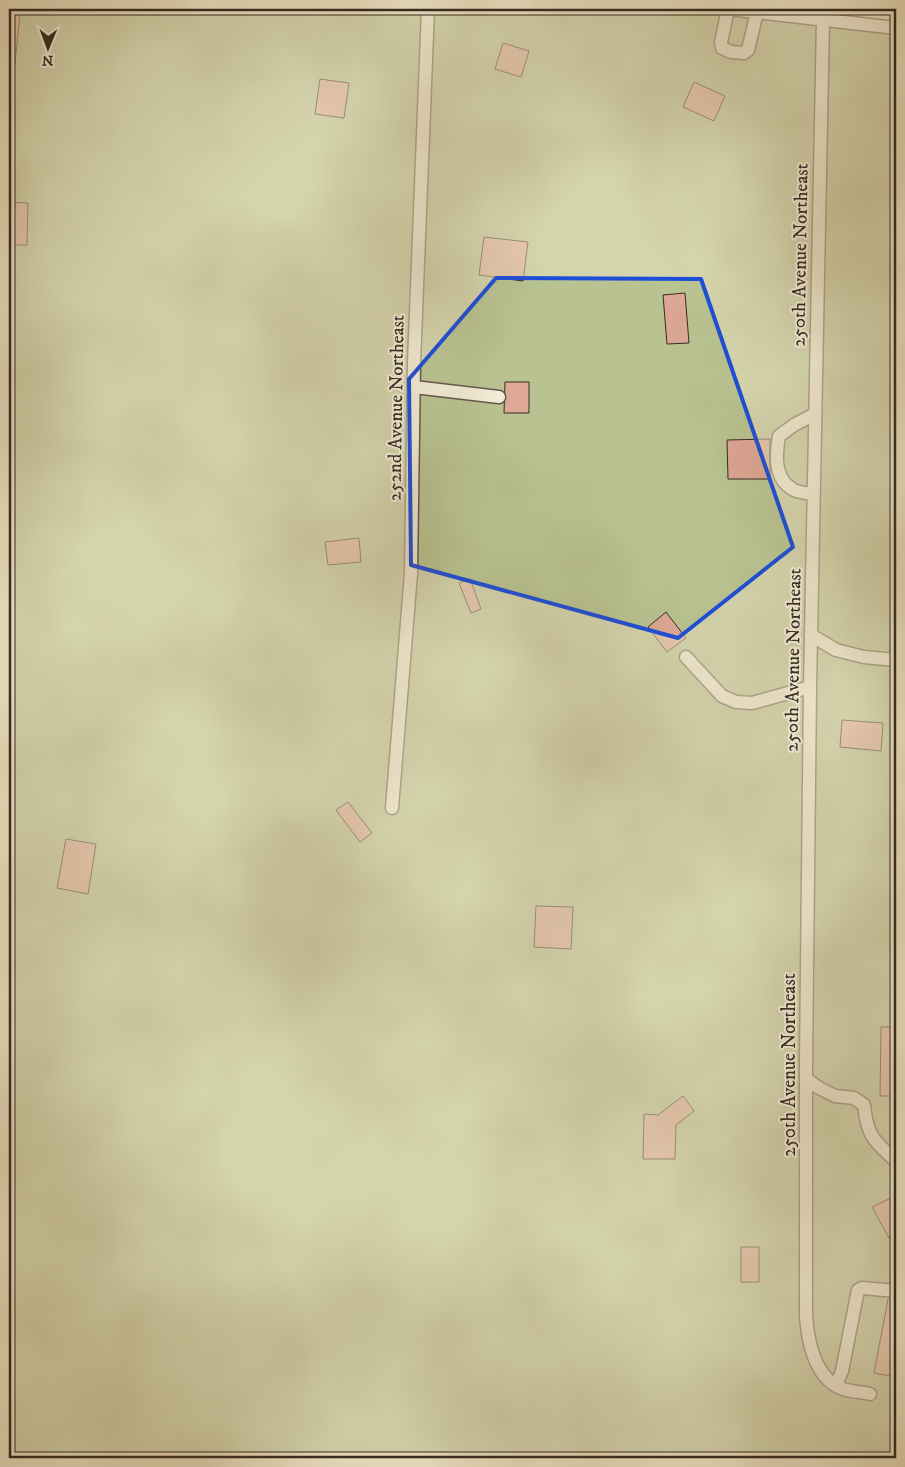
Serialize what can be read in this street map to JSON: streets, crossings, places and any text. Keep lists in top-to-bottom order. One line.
{"streets":{"street":["250th Avenue Northeast","252nd Avenue Northeast"]},"north":"bottom"}
